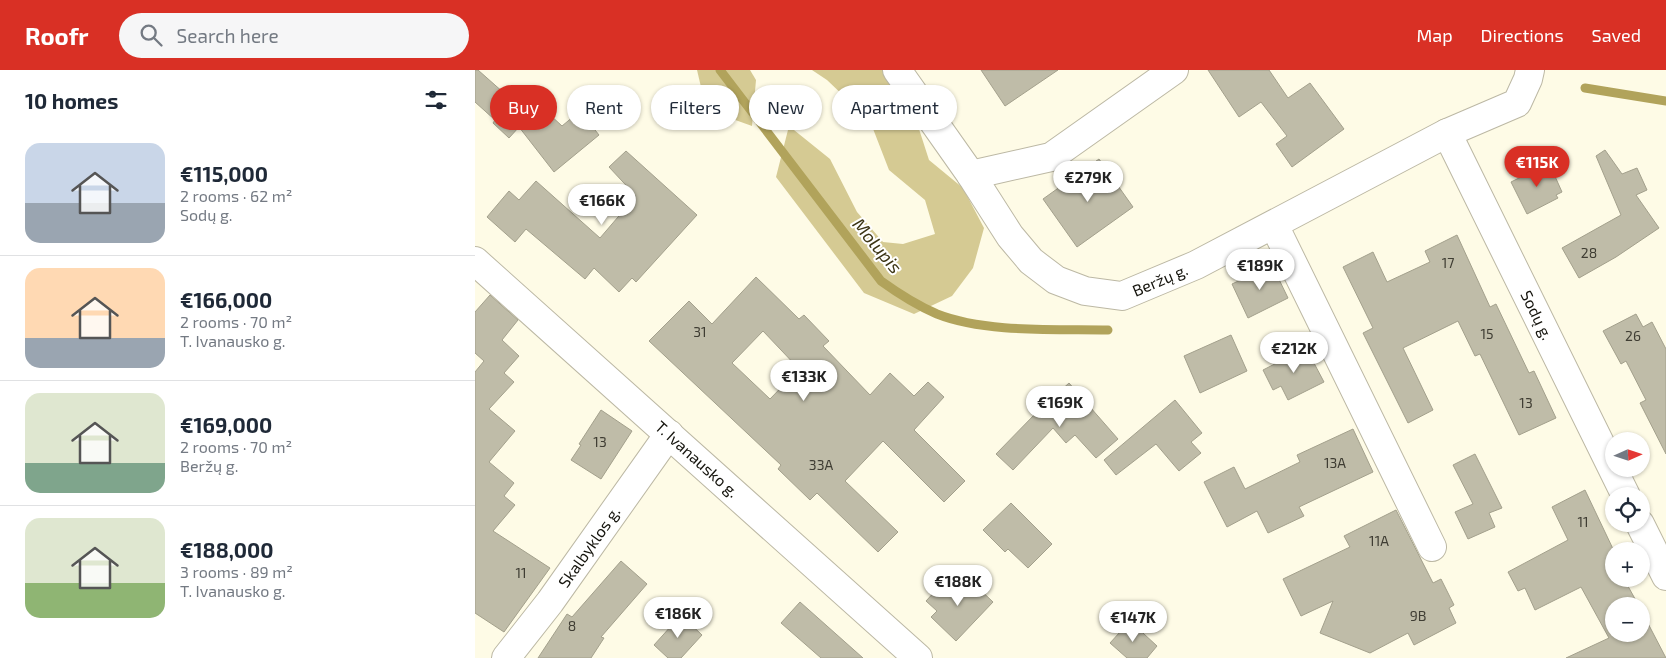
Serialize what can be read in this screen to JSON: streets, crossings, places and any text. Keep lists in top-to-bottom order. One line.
{"streets":{"street":["Beržų g.","Sodų g.","T. Ivanausko g.","Skalbyklos g."]},"crossings":[["Beržų g.","Sodų g."],["T. Ivanausko g.","Skalbyklos g."]],"water":["Molupis"],"house_numbers":["28","17","31","15","26","13","13","13A","33A","11","11A","11","9B","8"],"north":"right","page":{"header":"Roofr","search":"Search here","nav":["Map","Directions","Saved"],"heading":"10 homes","chip":["Buy","Rent","Filters","New","Apartment"],"list":[{"name":"€115,000","note":"2 rooms · 62 m² · Sodų g."},{"name":"€166,000","note":"2 rooms · 70 m² · T. Ivanausko g."},{"name":"€169,000","note":"2 rooms · 70 m² · Beržų g."},{"name":"€188,000","note":"3 rooms · 89 m² · T. Ivanausko g."}],"price":["€115K","€279K","€166K","€189K","€212K","€133K","€169K","€188K","€186K","€147K"],"map_buttons":["+","−"]}}
